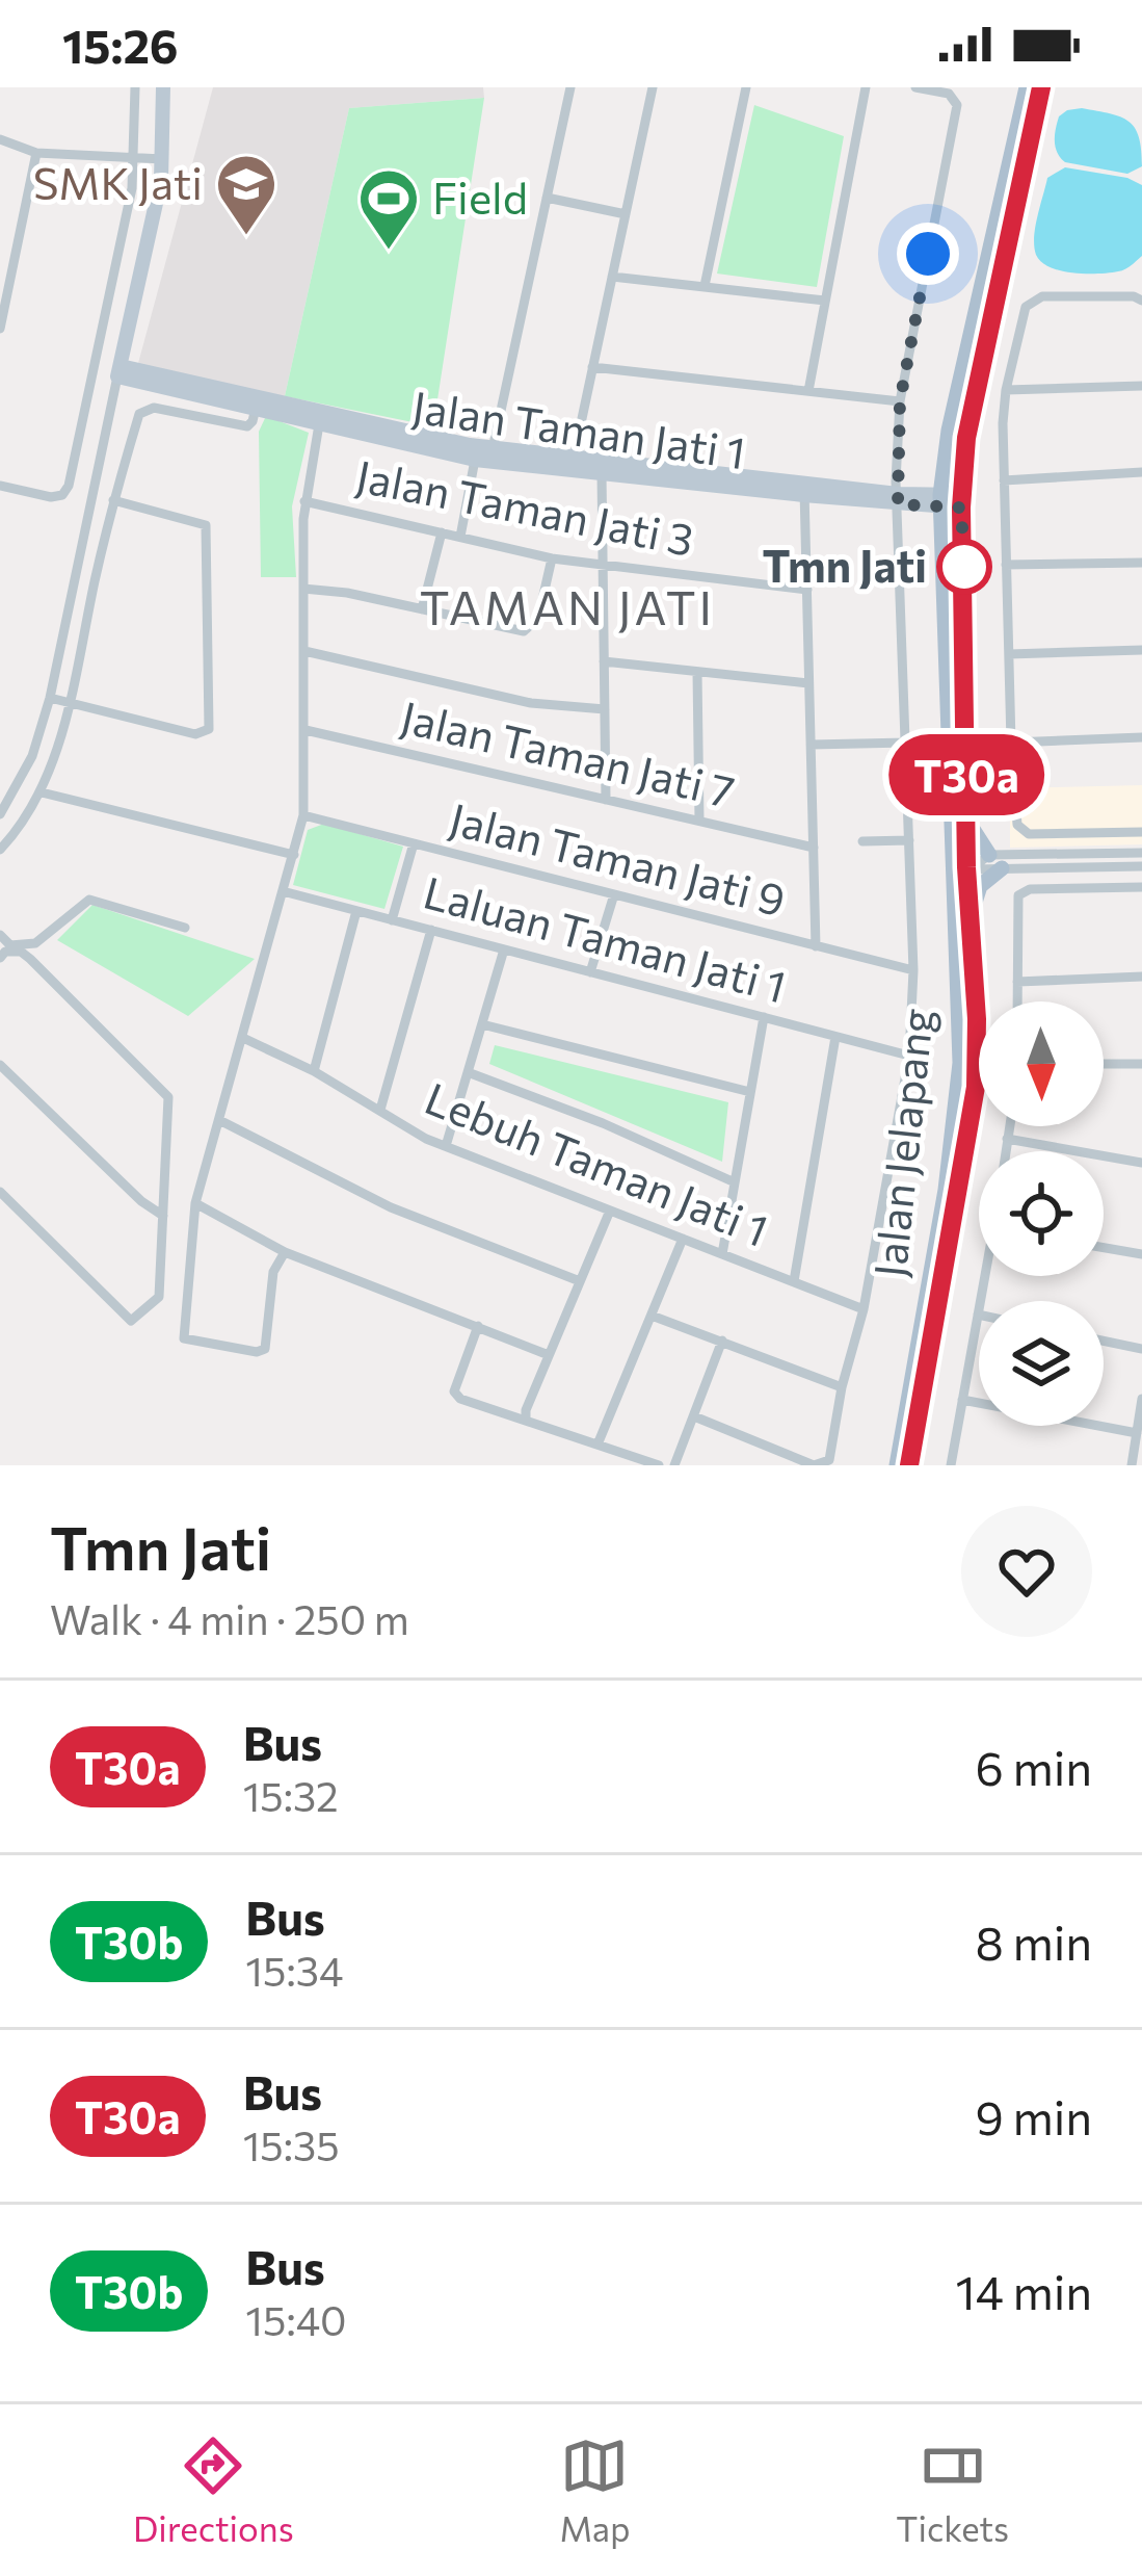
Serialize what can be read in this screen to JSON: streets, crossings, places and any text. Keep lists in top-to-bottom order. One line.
{"streets":{"main road":["Jalan Jelapang"],"street":["Jalan Taman Jati 1","Jalan Taman Jati 3","Jalan Taman Jati 7","Jalan Taman Jati 9","Laluan Taman Jati 1","Lebuh Taman Jati 1"]},"crossings":[["Jalan Taman Jati 1","Jalan Jelapang"]],"districts":["TAMAN JATI"],"places":{"school or university":["SMK Jati"],"sports":["Field"],"other":["Tmn Jati"]},"lines":["bus line T30a"],"north":"bottom","page":{"status":"15:26","on_map":"T30a","heading":["Tmn Jati","Walk · 4 min · 250 m"],"list":[{"mark":"T30a","name":"Bus","note":"15:32","value":"6 min"},{"mark":"T30b","name":"Bus","note":"15:34","value":"8 min"},{"mark":"T30a","name":"Bus","note":"15:35","value":"9 min"},{"mark":"T30b","name":"Bus","note":"15:40","value":"14 min"}],"tabs":["Directions","Map","Tickets"]}}
